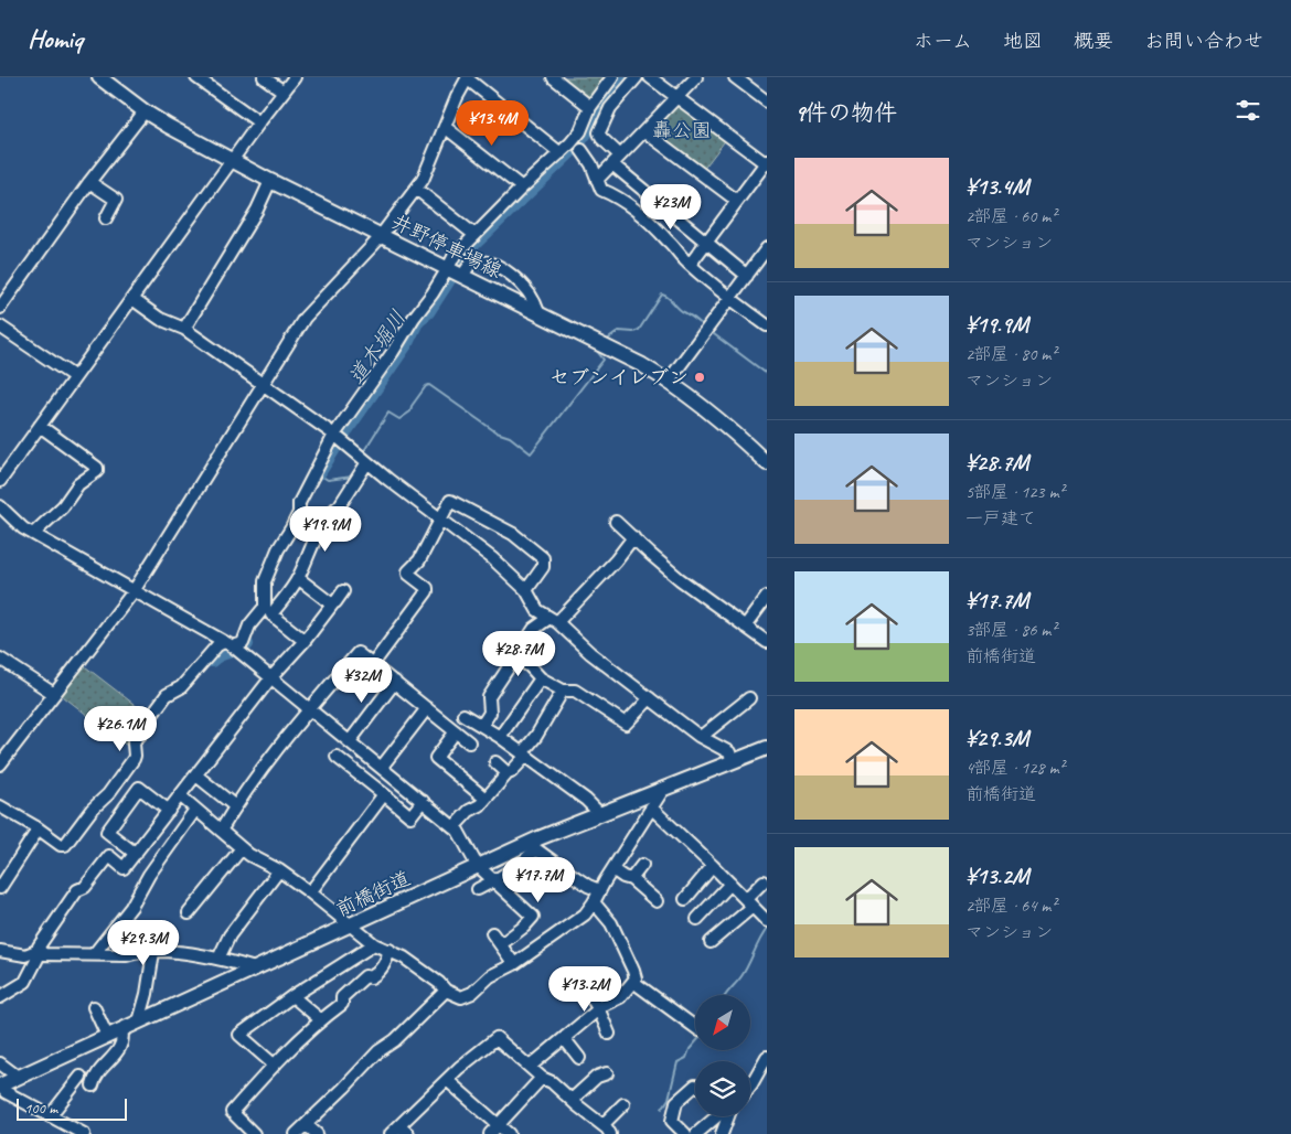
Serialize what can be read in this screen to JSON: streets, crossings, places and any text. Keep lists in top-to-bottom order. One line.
{"streets":{"main road":["井野停車場線","前橋街道"]},"water":["道木堀川"],"parks":["轟公園"],"places":["セブンイレブン"],"scale_bar":"100 m","north":"bottom left","page":{"header":"Homiq","nav":["ホーム","地図","概要","お問い合わせ"],"heading":"9件の物件","price":["¥13.4M","¥23M","¥19.9M","¥28.7M","¥32M","¥26.1M","¥17.7M","¥29.3M","¥13.2M"],"list":[{"name":"¥13.4M","note":"2部屋 · 60 m² · マンション"},{"name":"¥19.9M","note":"2部屋 · 80 m² · マンション"},{"name":"¥28.7M","note":"5部屋 · 123 m² · 一戸建て"},{"name":"¥17.7M","note":"3部屋 · 86 m² · 前橋街道"},{"name":"¥29.3M","note":"4部屋 · 128 m² · 前橋街道"},{"name":"¥13.2M","note":"2部屋 · 64 m² · マンション"}],"scale":"100 m"}}
